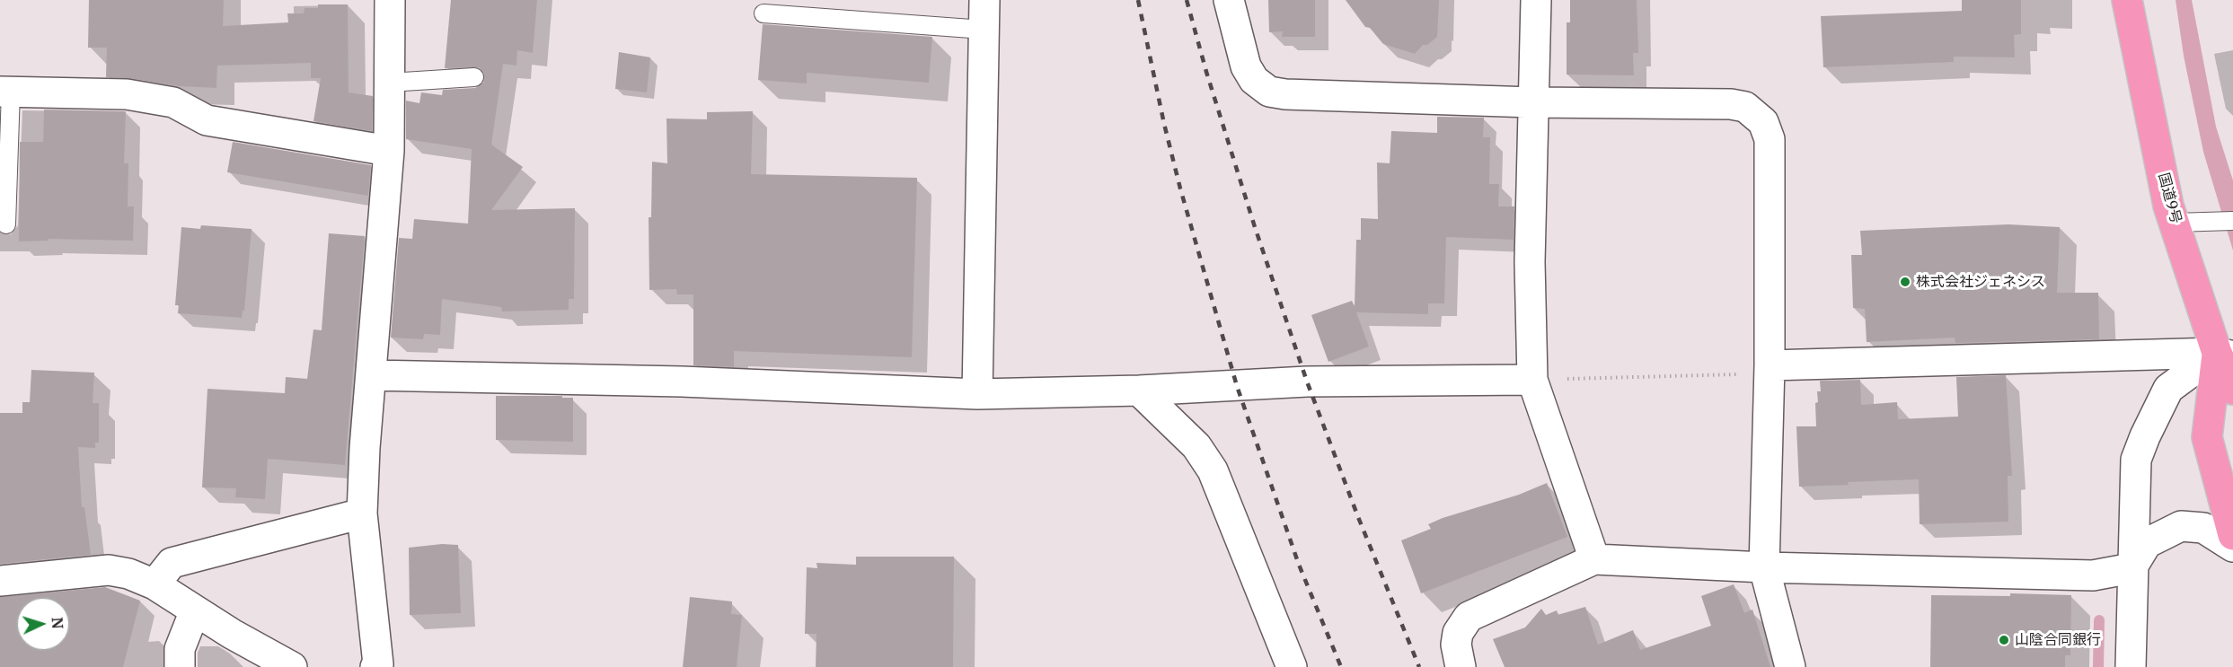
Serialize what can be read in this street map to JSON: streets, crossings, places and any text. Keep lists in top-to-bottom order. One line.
{"streets":{"highway":["国道9号"]},"places":["株式会社ジェネシス","山陰合同銀行"],"north":"right"}
